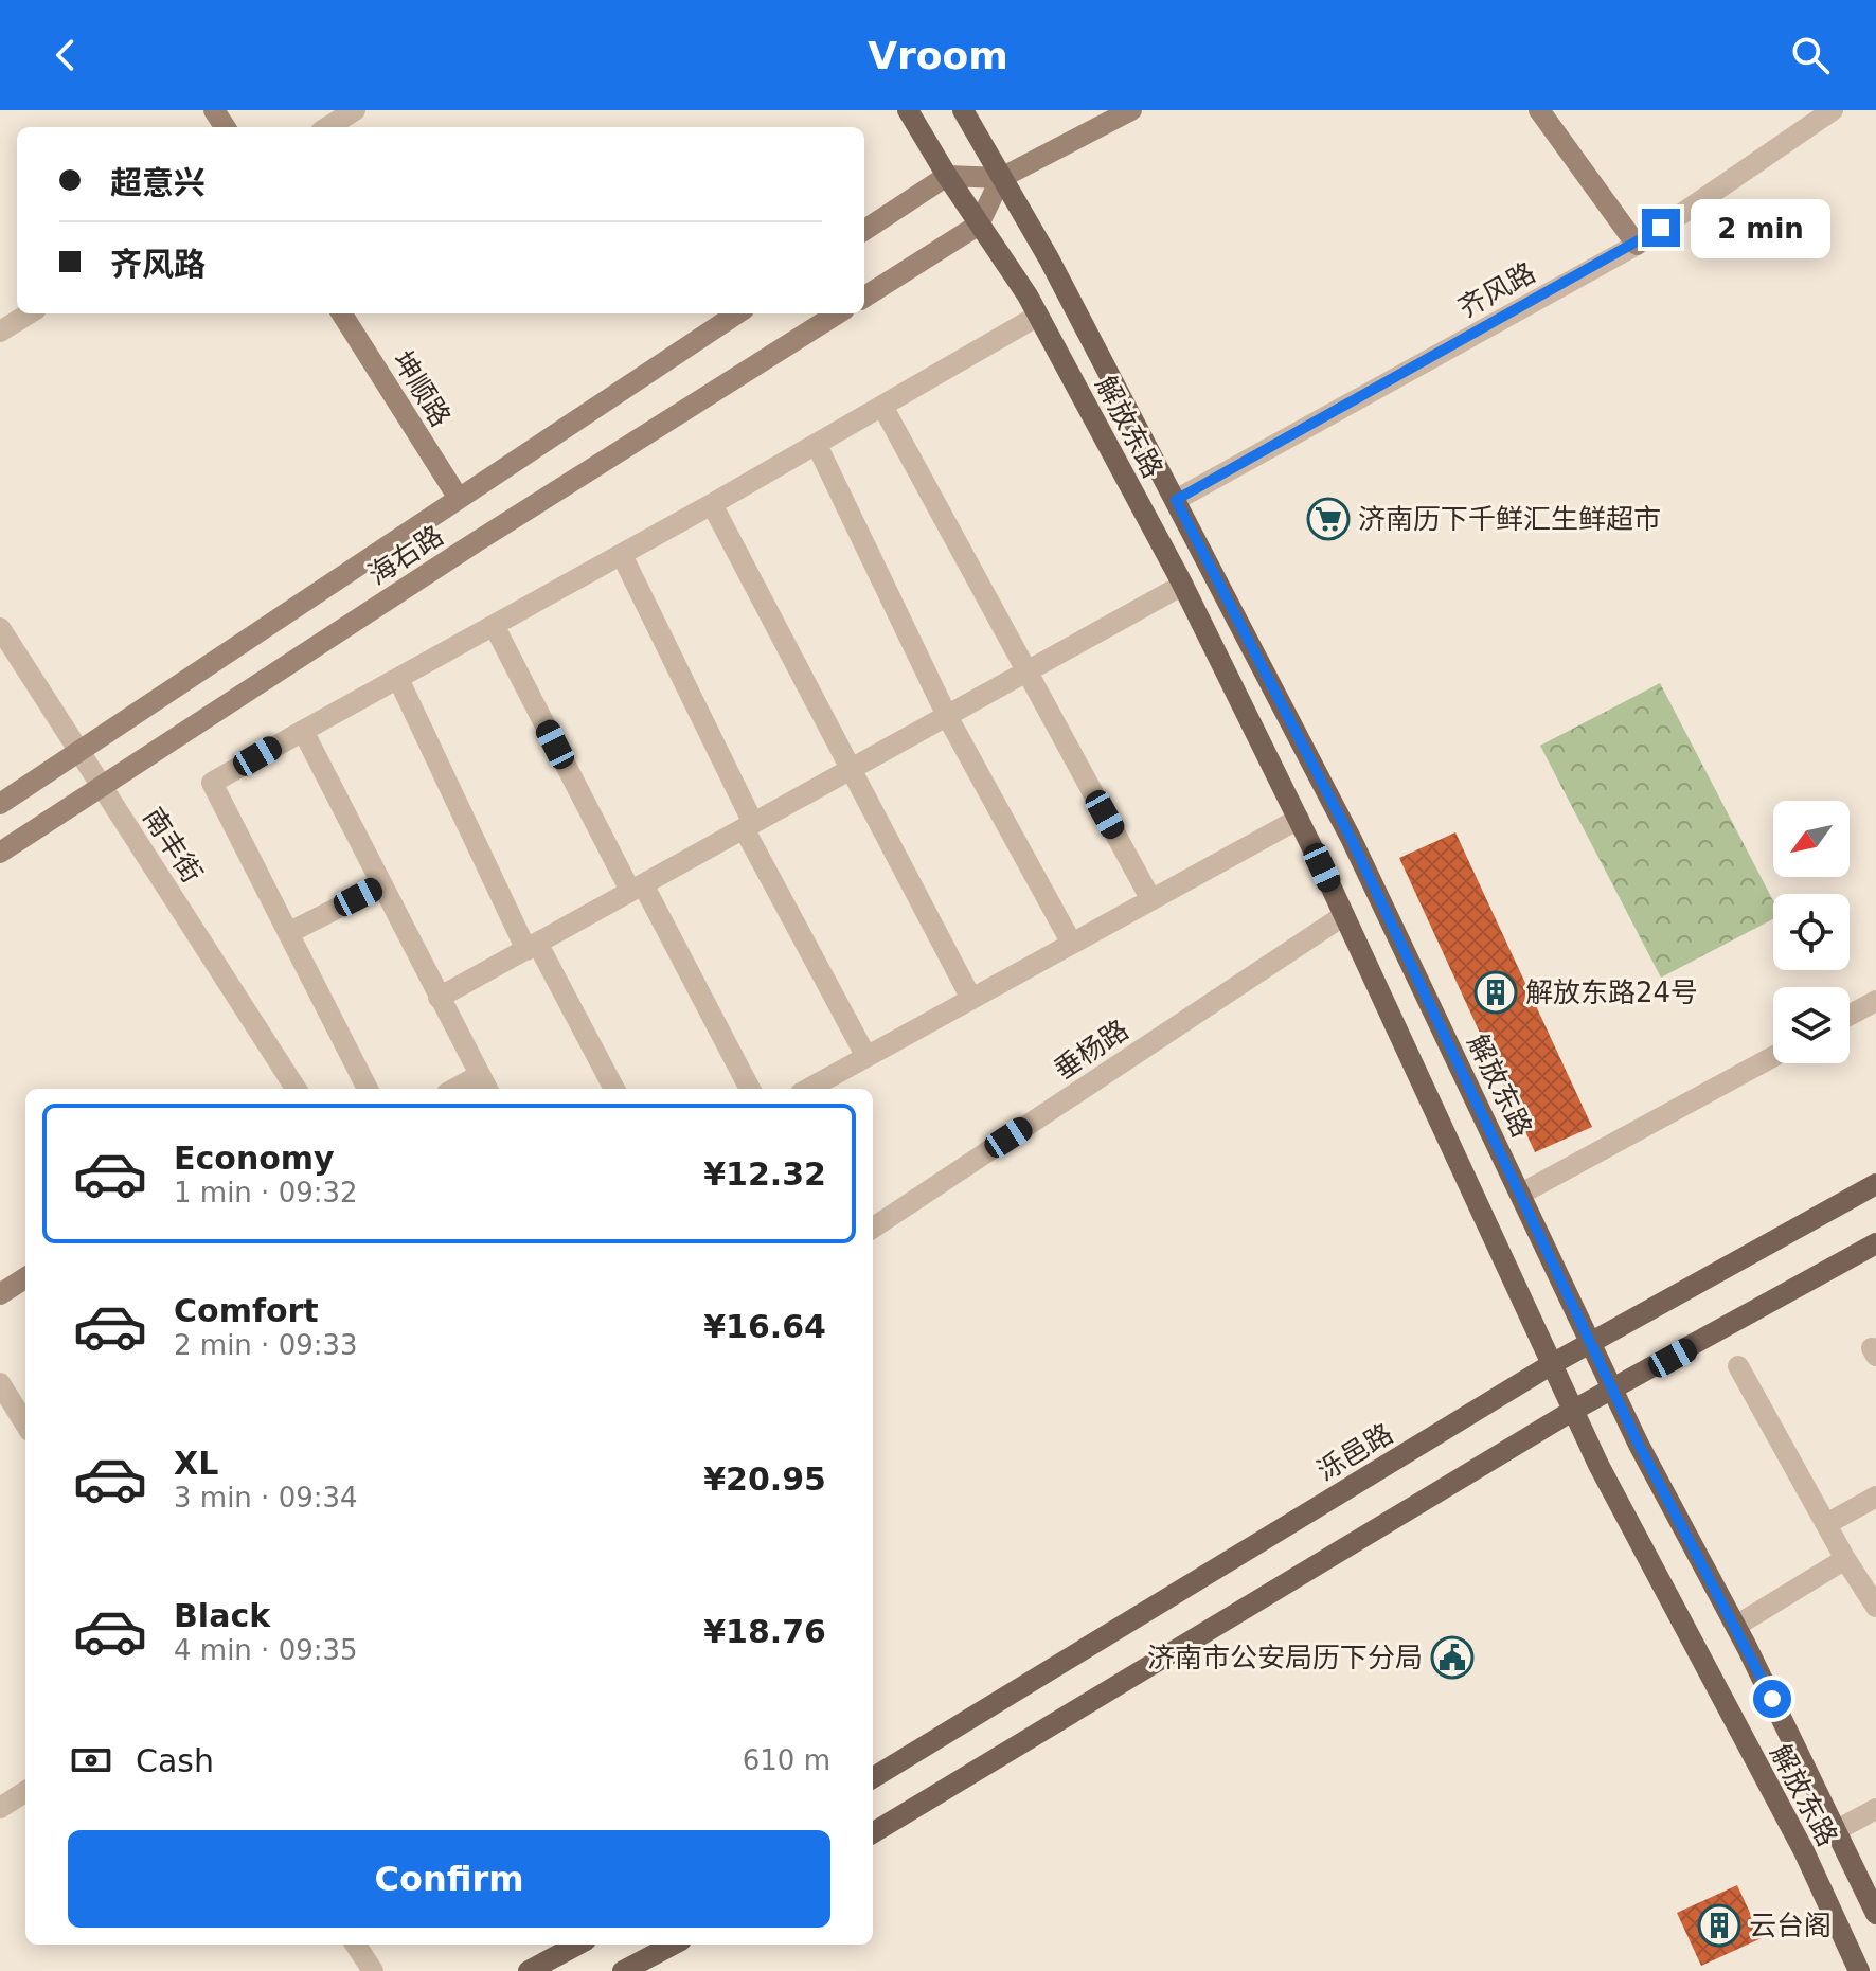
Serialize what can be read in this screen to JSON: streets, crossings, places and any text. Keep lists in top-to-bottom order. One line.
{"streets":{"main road":["坤顺路","解放东路","海右路","泺邑路"],"street":["齐风路","南丰街","垂杨路"]},"crossings":[["齐风路","解放东路"],["坤顺路","海右路"],["解放东路","垂杨路"],["解放东路","泺邑路"],["海右路","南丰街"]],"places":{"supermarket":["济南历下千鲜汇生鲜超市"],"building":["解放东路24号","云台阁"],"public building":["济南市公安局历下分局"]},"north":"bottom left","page":{"header":"Vroom","banner":["超意兴","齐风路"],"bubble":"2 min","list":[{"name":"Economy","note":"1 min · 09:32","value":"¥12.32"},{"name":"Comfort","note":"2 min · 09:33","value":"¥16.64"},{"name":"XL","note":"3 min · 09:34","value":"¥20.95"},{"name":"Black","note":"4 min · 09:35","value":"¥18.76"}],"pay":["Cash","610 m"],"buttons":"Confirm"}}
